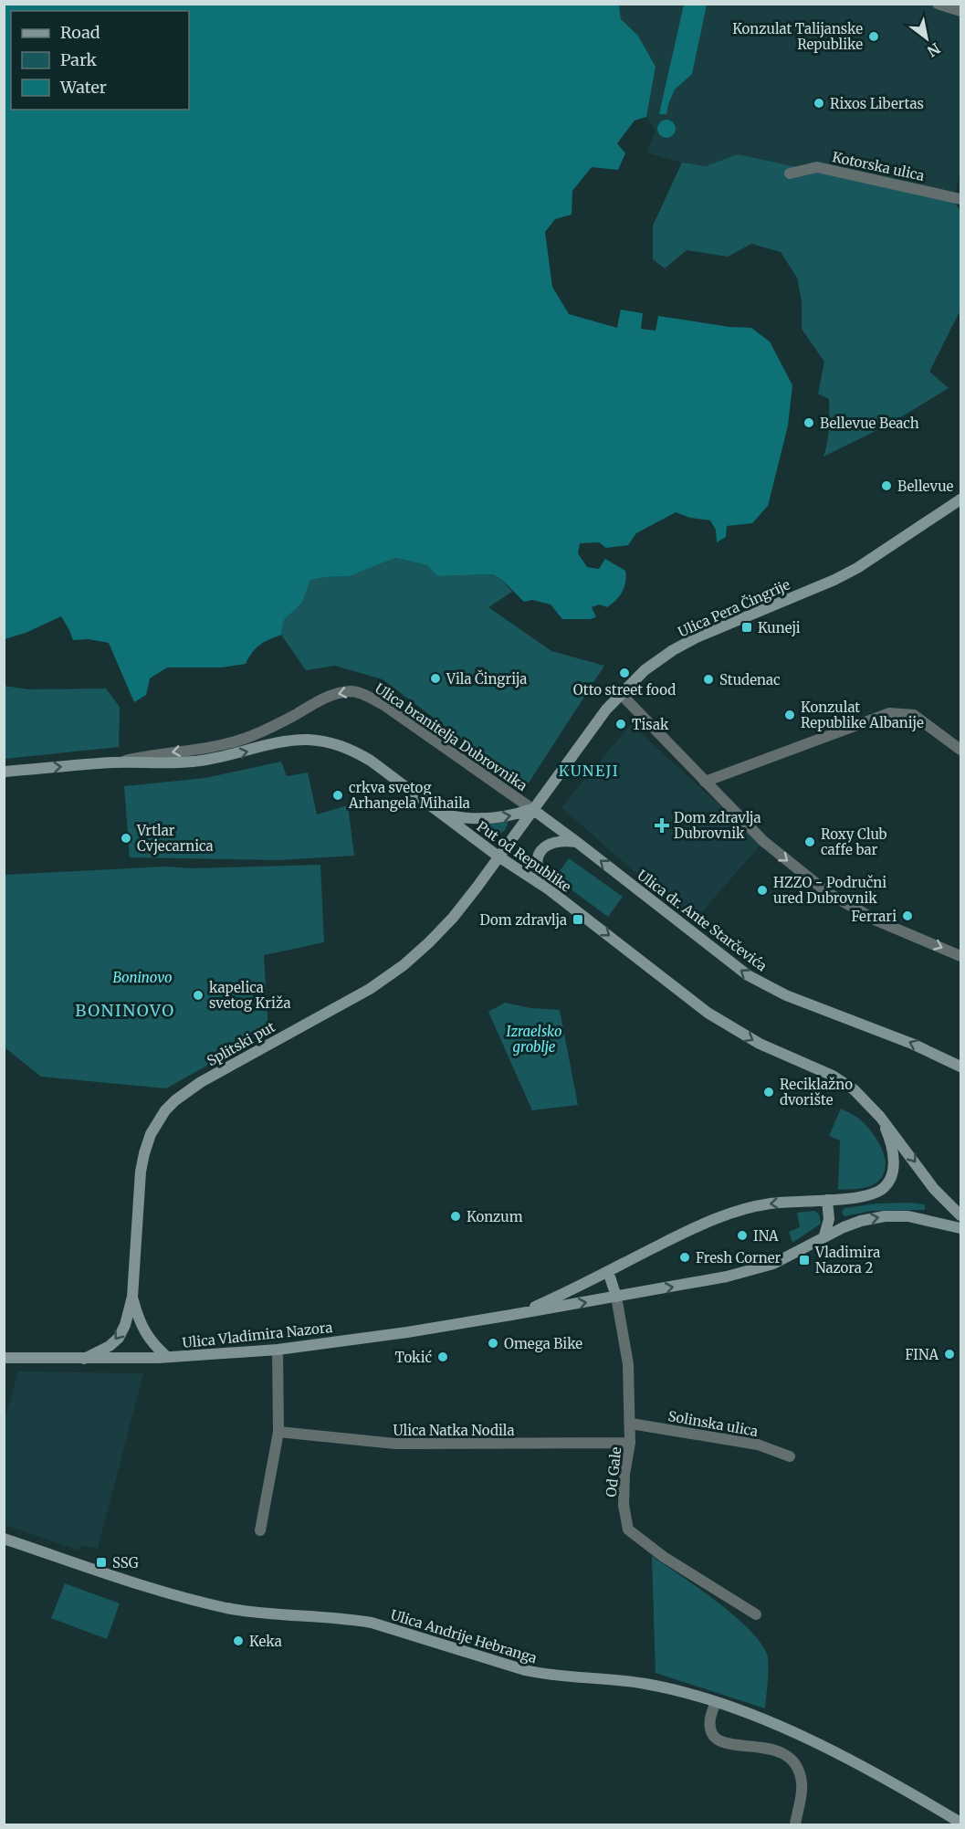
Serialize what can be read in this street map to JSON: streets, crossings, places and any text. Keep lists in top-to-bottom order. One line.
{"streets":{"main road":["Ulica Pera Čingrije","Ulica branitelja Dubrovnika","Put od Republike","Ulica dr. Ante Starčevića","Splitski put","Ulica Vladimira Nazora","Ulica Andrije Hebranga"],"street":["Kotorska ulica","Solinska ulica","Ulica Natka Nodila","Od Gale"]},"crossings":[["Ulica Pera Čingrije","Ulica branitelja Dubrovnika"],["Ulica Pera Čingrije","Ulica dr. Ante Starčevića"],["Ulica Pera Čingrije","Splitski put"],["Ulica branitelja Dubrovnika","Put od Republike"],["Ulica branitelja Dubrovnika","Ulica dr. Ante Starčevića"],["Ulica branitelja Dubrovnika","Splitski put"],["Put od Republike","Splitski put"],["Put od Republike","Ulica Vladimira Nazora"],["Ulica dr. Ante Starčevića","Splitski put"],["Splitski put","Ulica Vladimira Nazora"],["Ulica Vladimira Nazora","Od Gale"],["Solinska ulica","Od Gale"],["Ulica Natka Nodila","Od Gale"]],"one_way":["Put od Republike","Ulica dr. Ante Starčevića"],"districts":["KUNEJI","BONINOVO"],"parks":["Boninovo","Izraelsko groblje"],"places":{"other":["Konzulat Talijanske Republike","Rixos Libertas","Bellevue Beach","Bellevue","Otto street food","Vila Čingrija","Studenac","Konzulat Republike Albanije","Tisak","crkva svetog Arhangela Mihaila","Vrtlar Cvjecarnica","Roxy Club caffe bar","HZZO - Područni ured Dubrovnik","Ferrari","kapelica svetog Križa","Reciklažno dvorište","Konzum","INA","Fresh Corner","Omega Bike","FINA","Tokić","Keka"],"transit":["Kuneji","Dom zdravlja","Vladimira Nazora 2","SSG"],"health":["Dom zdravlja Dubrovnik"]},"legend":["Road","Park","Water"],"north":"bottom right"}
